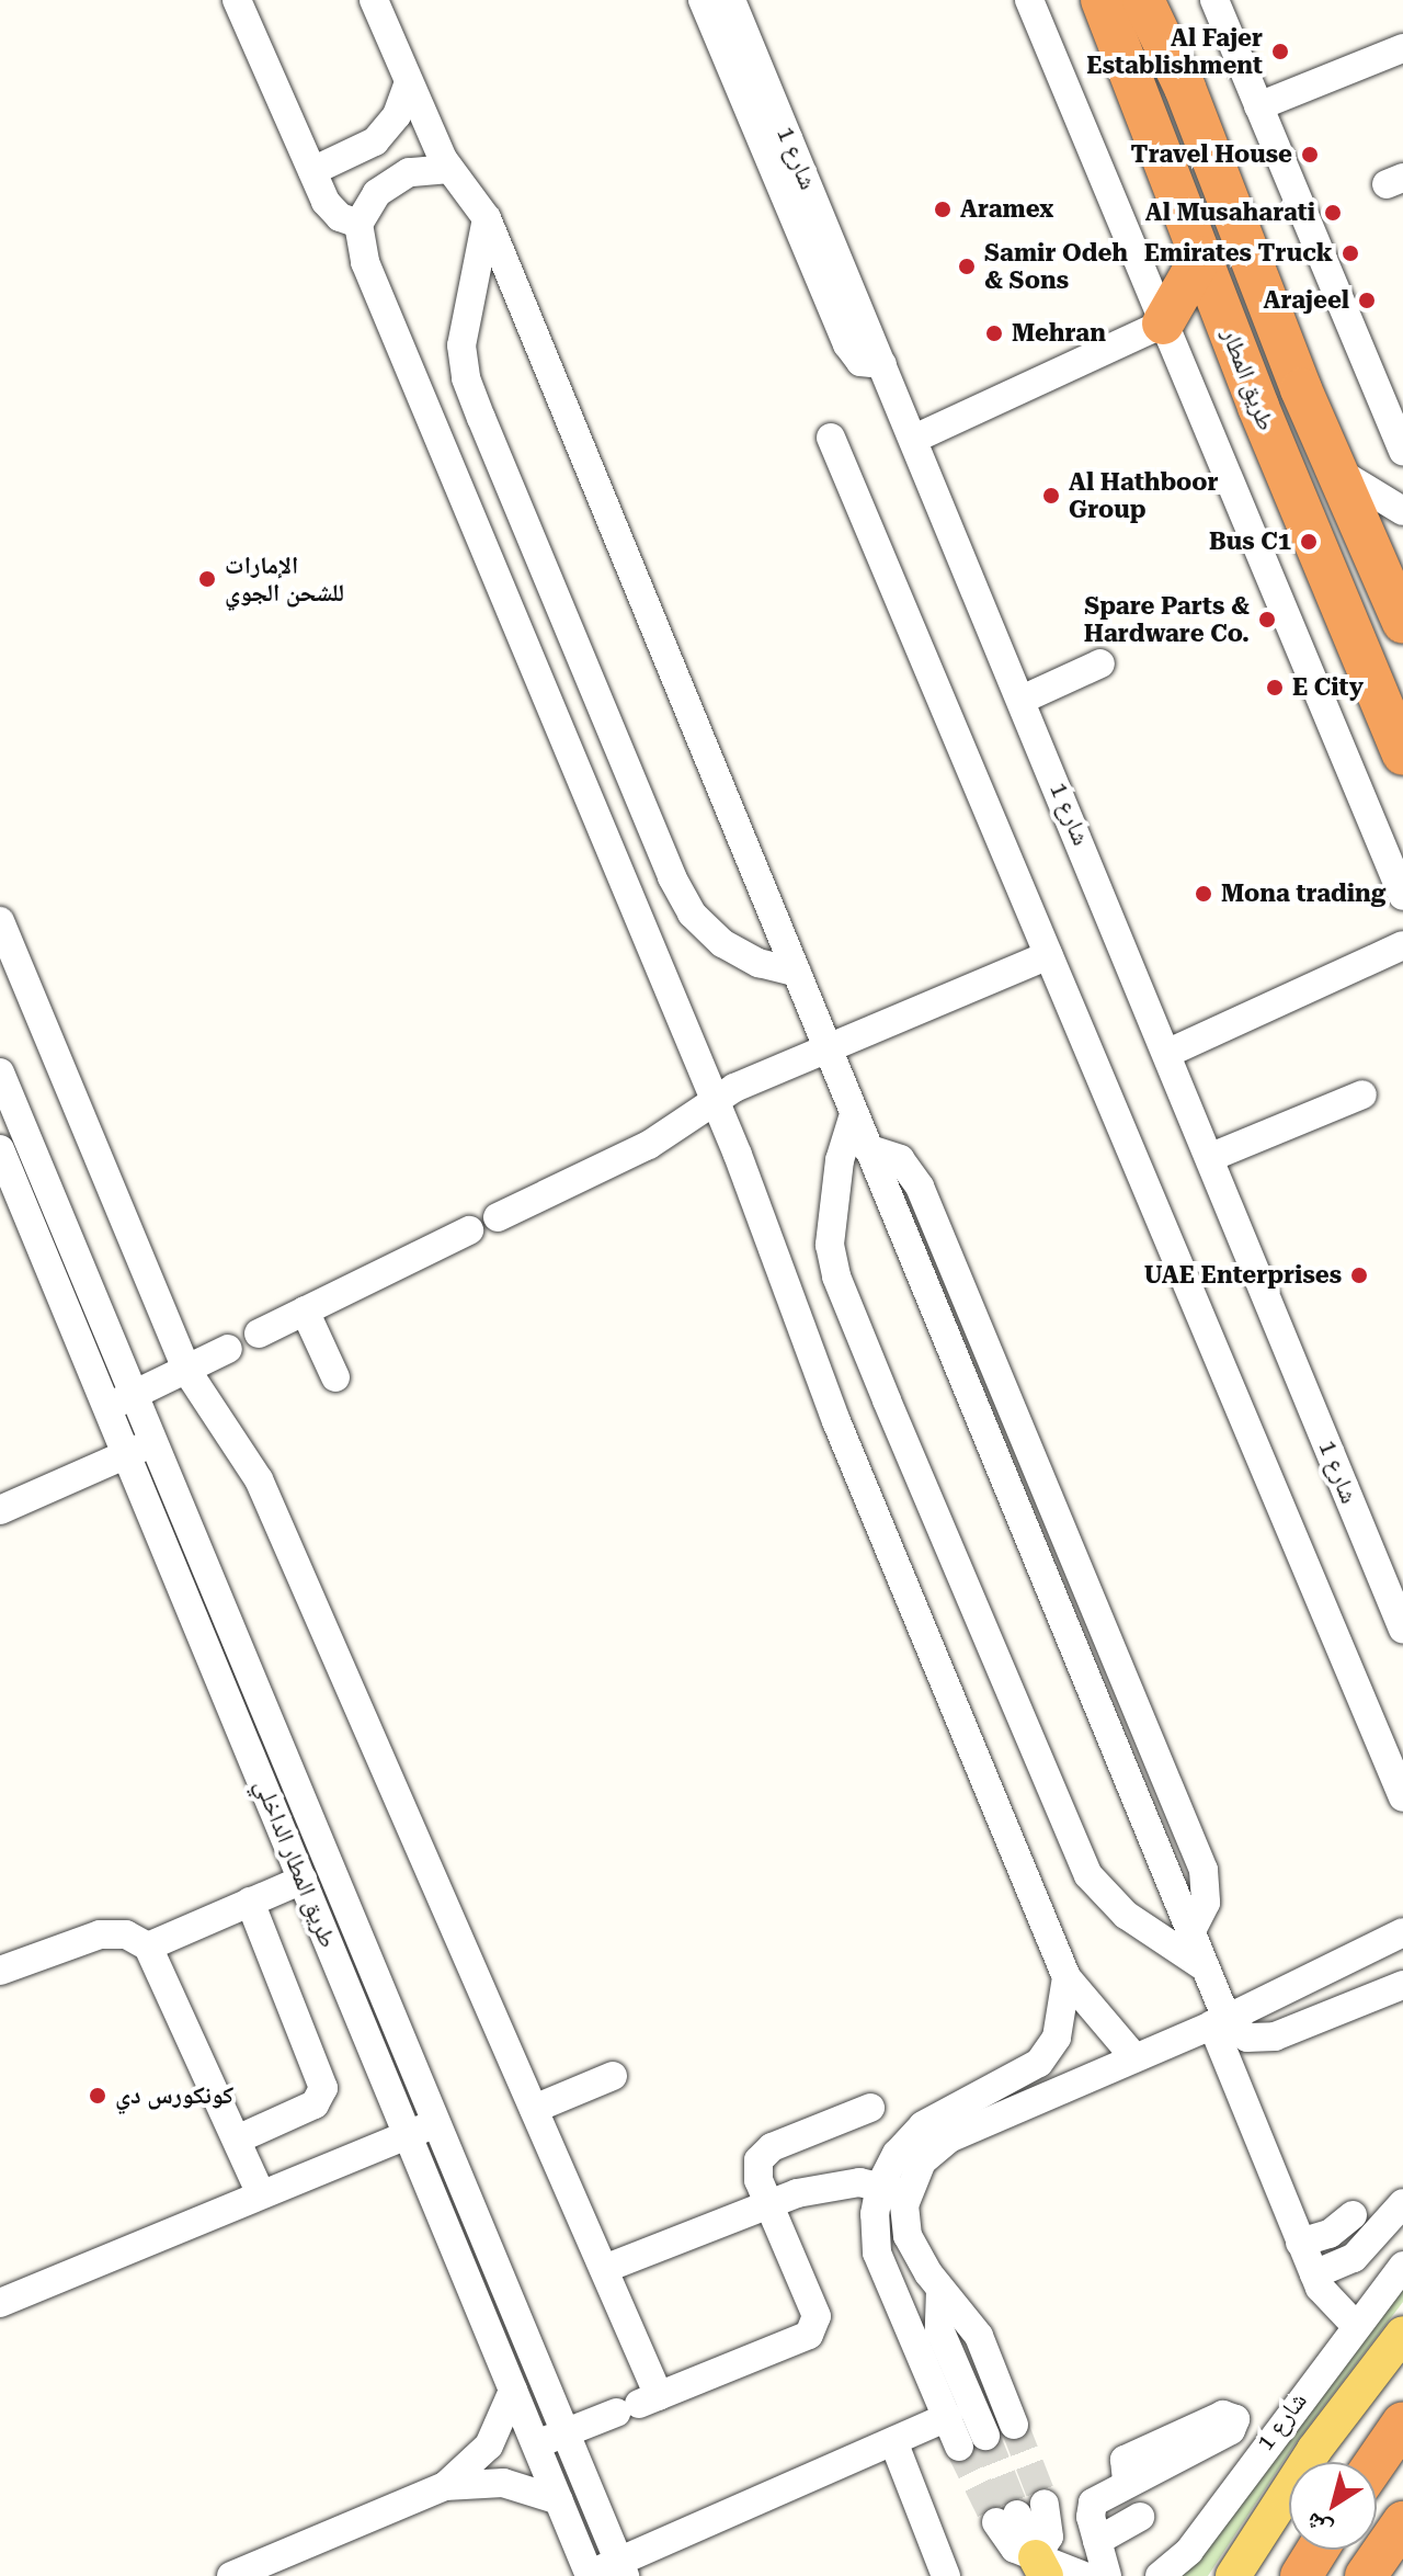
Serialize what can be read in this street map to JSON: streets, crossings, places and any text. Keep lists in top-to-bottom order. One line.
{"streets":{"highway":["طريق المطار"],"street":["شارع 1","طريق المطار الداخلي"]},"places":["Al Fajer Establishment","Travel House","Aramex","Al Musaharati","Emirates Truck","Samir Odeh & Sons","Arajeel","Mehran","Al Hathboor Group","Bus C1","الإمارات للشحن الجوي","Spare Parts & Hardware Co.","E City","Mona trading","UAE Enterprises","كونكورس دي"],"north":"bottom left"}
